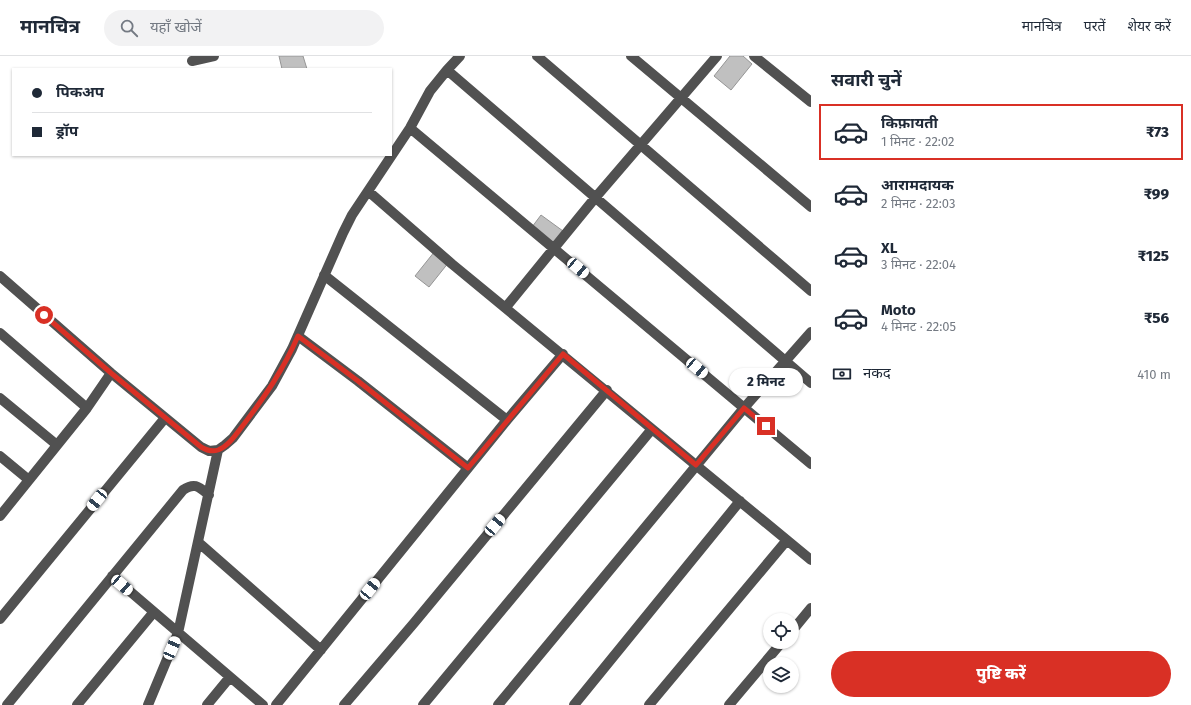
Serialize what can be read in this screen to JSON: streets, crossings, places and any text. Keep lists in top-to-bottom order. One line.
{"page":{"header":"मानचित्र","search":"यहाँ खोजें","nav":["मानचित्र","परतें","शेयर करें"],"heading":"सवारी चुनें","banner":["पिकअप","ड्रॉप"],"list":[{"name":"किफ़ायती","note":"1 मिनट · 22:02","value":"₹73"},{"name":"आरामदायक","note":"2 मिनट · 22:03","value":"₹99"},{"name":"XL","note":"3 मिनट · 22:04","value":"₹125"},{"name":"Moto","note":"4 मिनट · 22:05","value":"₹56"}],"pay":["नकद","410 m"],"bubble":"2 मिनट","buttons":"पुष्टि करें"}}
